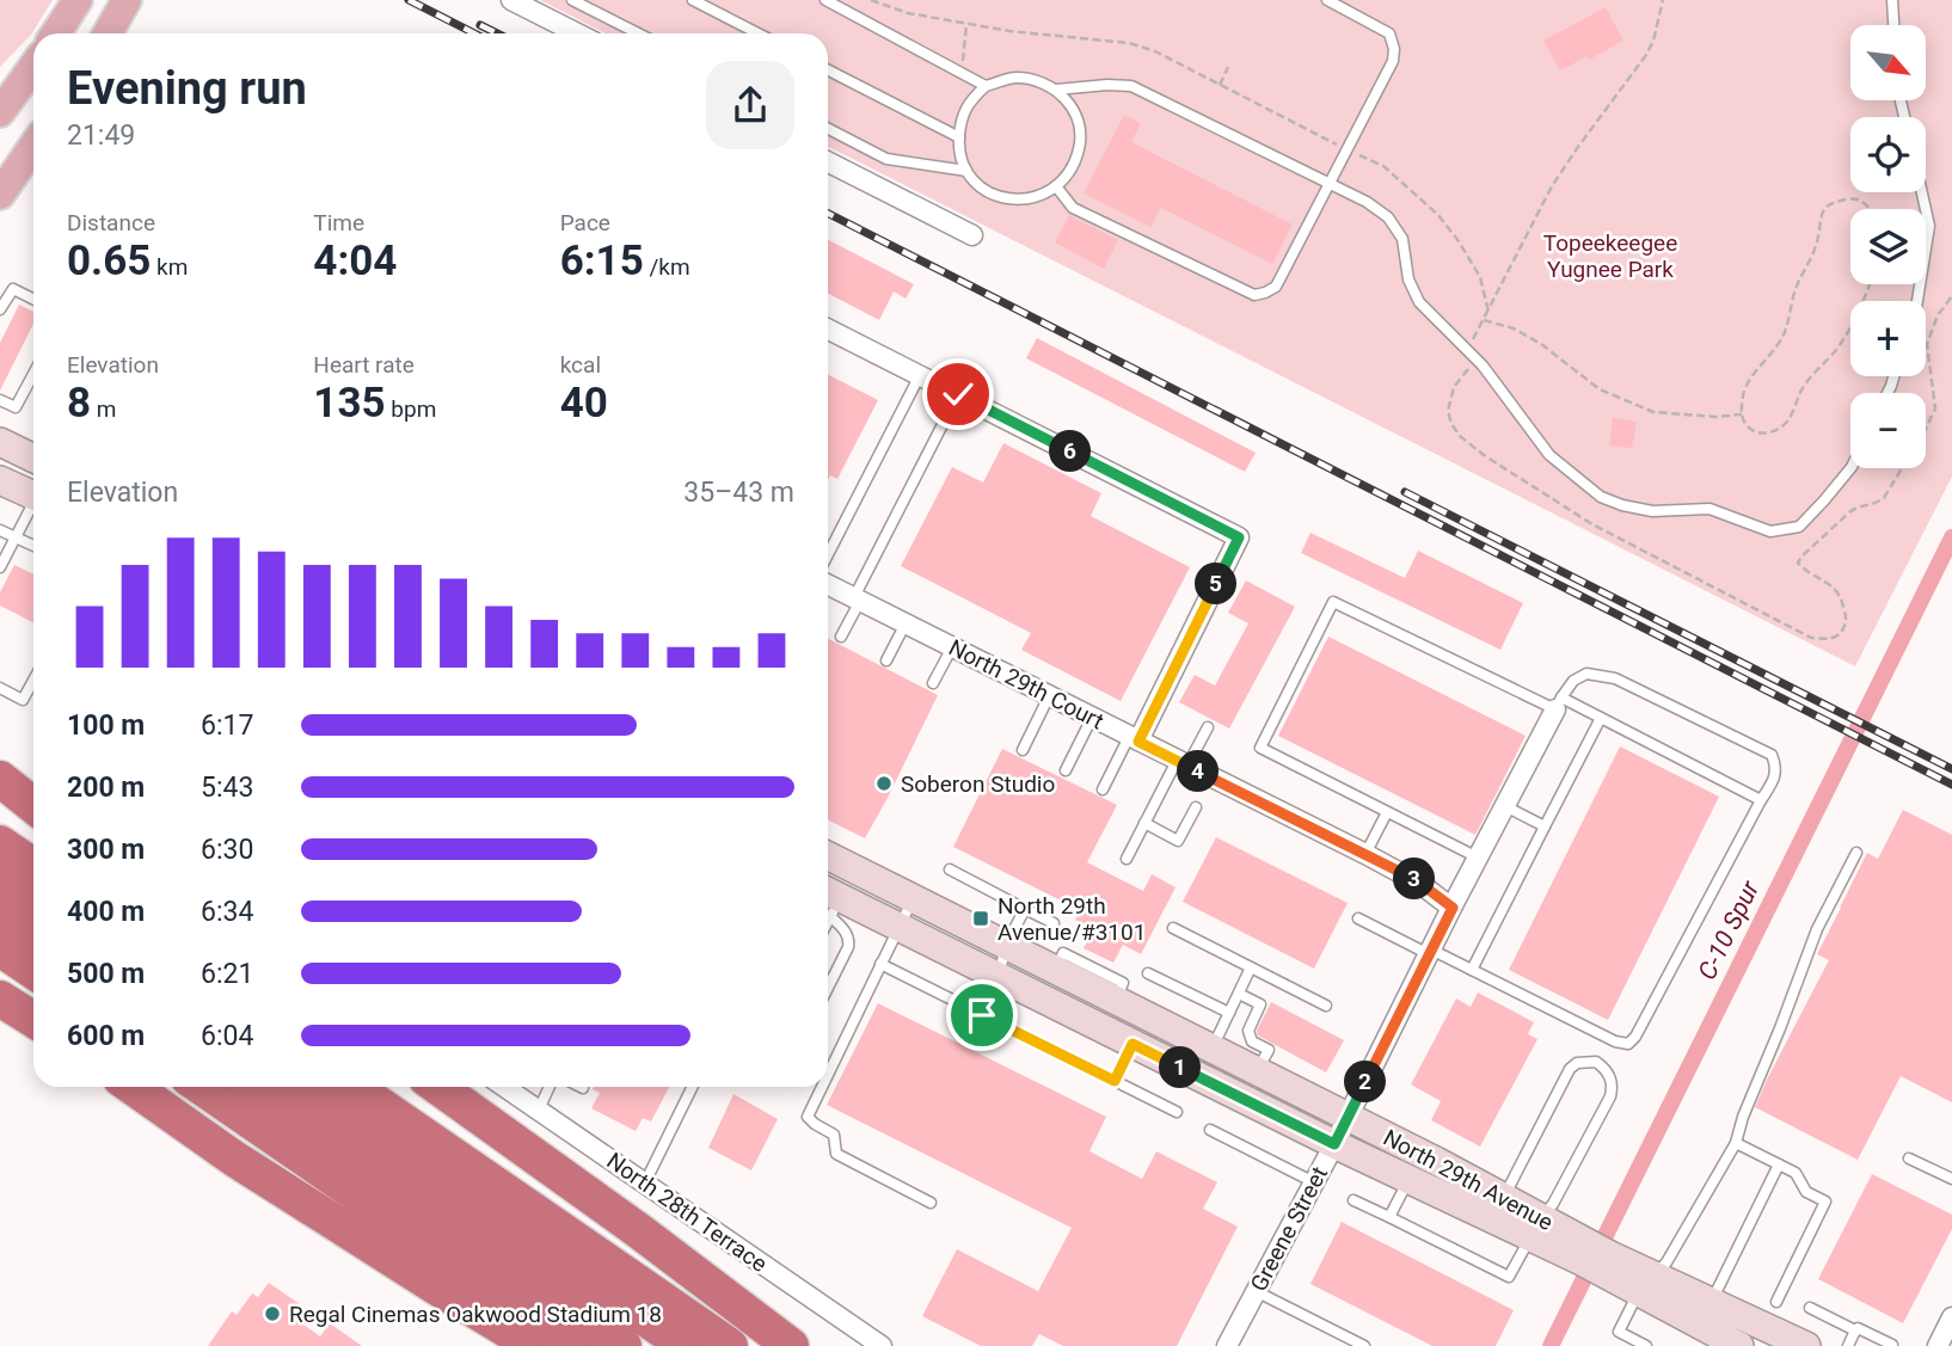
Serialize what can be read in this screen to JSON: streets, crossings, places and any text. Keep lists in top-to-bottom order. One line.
{"streets":{"street":["North 29th Court","North 29th Avenue","North 28th Terrace","Greene Street"]},"crossings":[["North 29th Court","Greene Street"],["North 29th Avenue","Greene Street"]],"water":["C-10 Spur"],"parks":["Topeekeegee Yugnee Park"],"places":{"other":["Soberon Studio","Regal Cinemas Oakwood Stadium 18"],"transit":["North 29th Avenue/#3101"]},"north":"bottom right","page":{"map_buttons":["+","−"],"heading":["Evening run","21:49"],"stats":[["Distance","0.65 km"],["Time","4:04"],["Pace","6:15 /km"],["Elevation","8 m"],["Heart rate","135 bpm"],["kcal","40"]],"pins":["6","5","4","3","1","2"],"chart":["Elevation","35–43 m"],"list":[{"name":"100 m","note":"6:17"},{"name":"200 m","note":"5:43"},{"name":"300 m","note":"6:30"},{"name":"400 m","note":"6:34"},{"name":"500 m","note":"6:21"},{"name":"600 m","note":"6:04"}]}}
